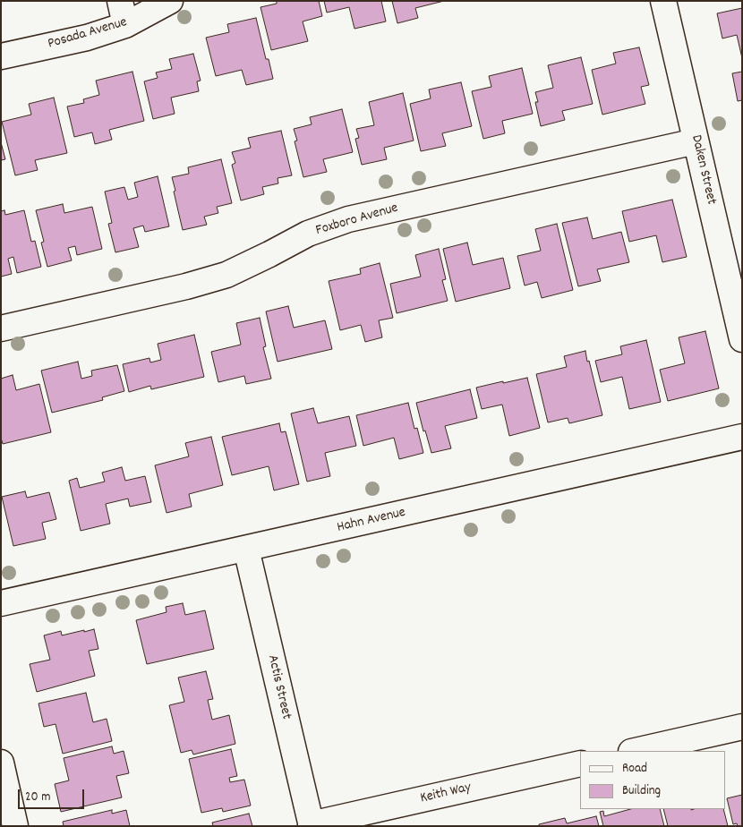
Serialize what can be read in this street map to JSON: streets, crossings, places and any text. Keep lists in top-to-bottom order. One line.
{"streets":{"street":["Posada Avenue","Daken Street","Foxboro Avenue","Hahn Avenue","Actis Street","Keith Way"]},"crossings":[["Daken Street","Foxboro Avenue"],["Hahn Avenue","Actis Street"],["Actis Street","Keith Way"]],"legend":["Road","Building"],"scale_bar":"20 m"}
